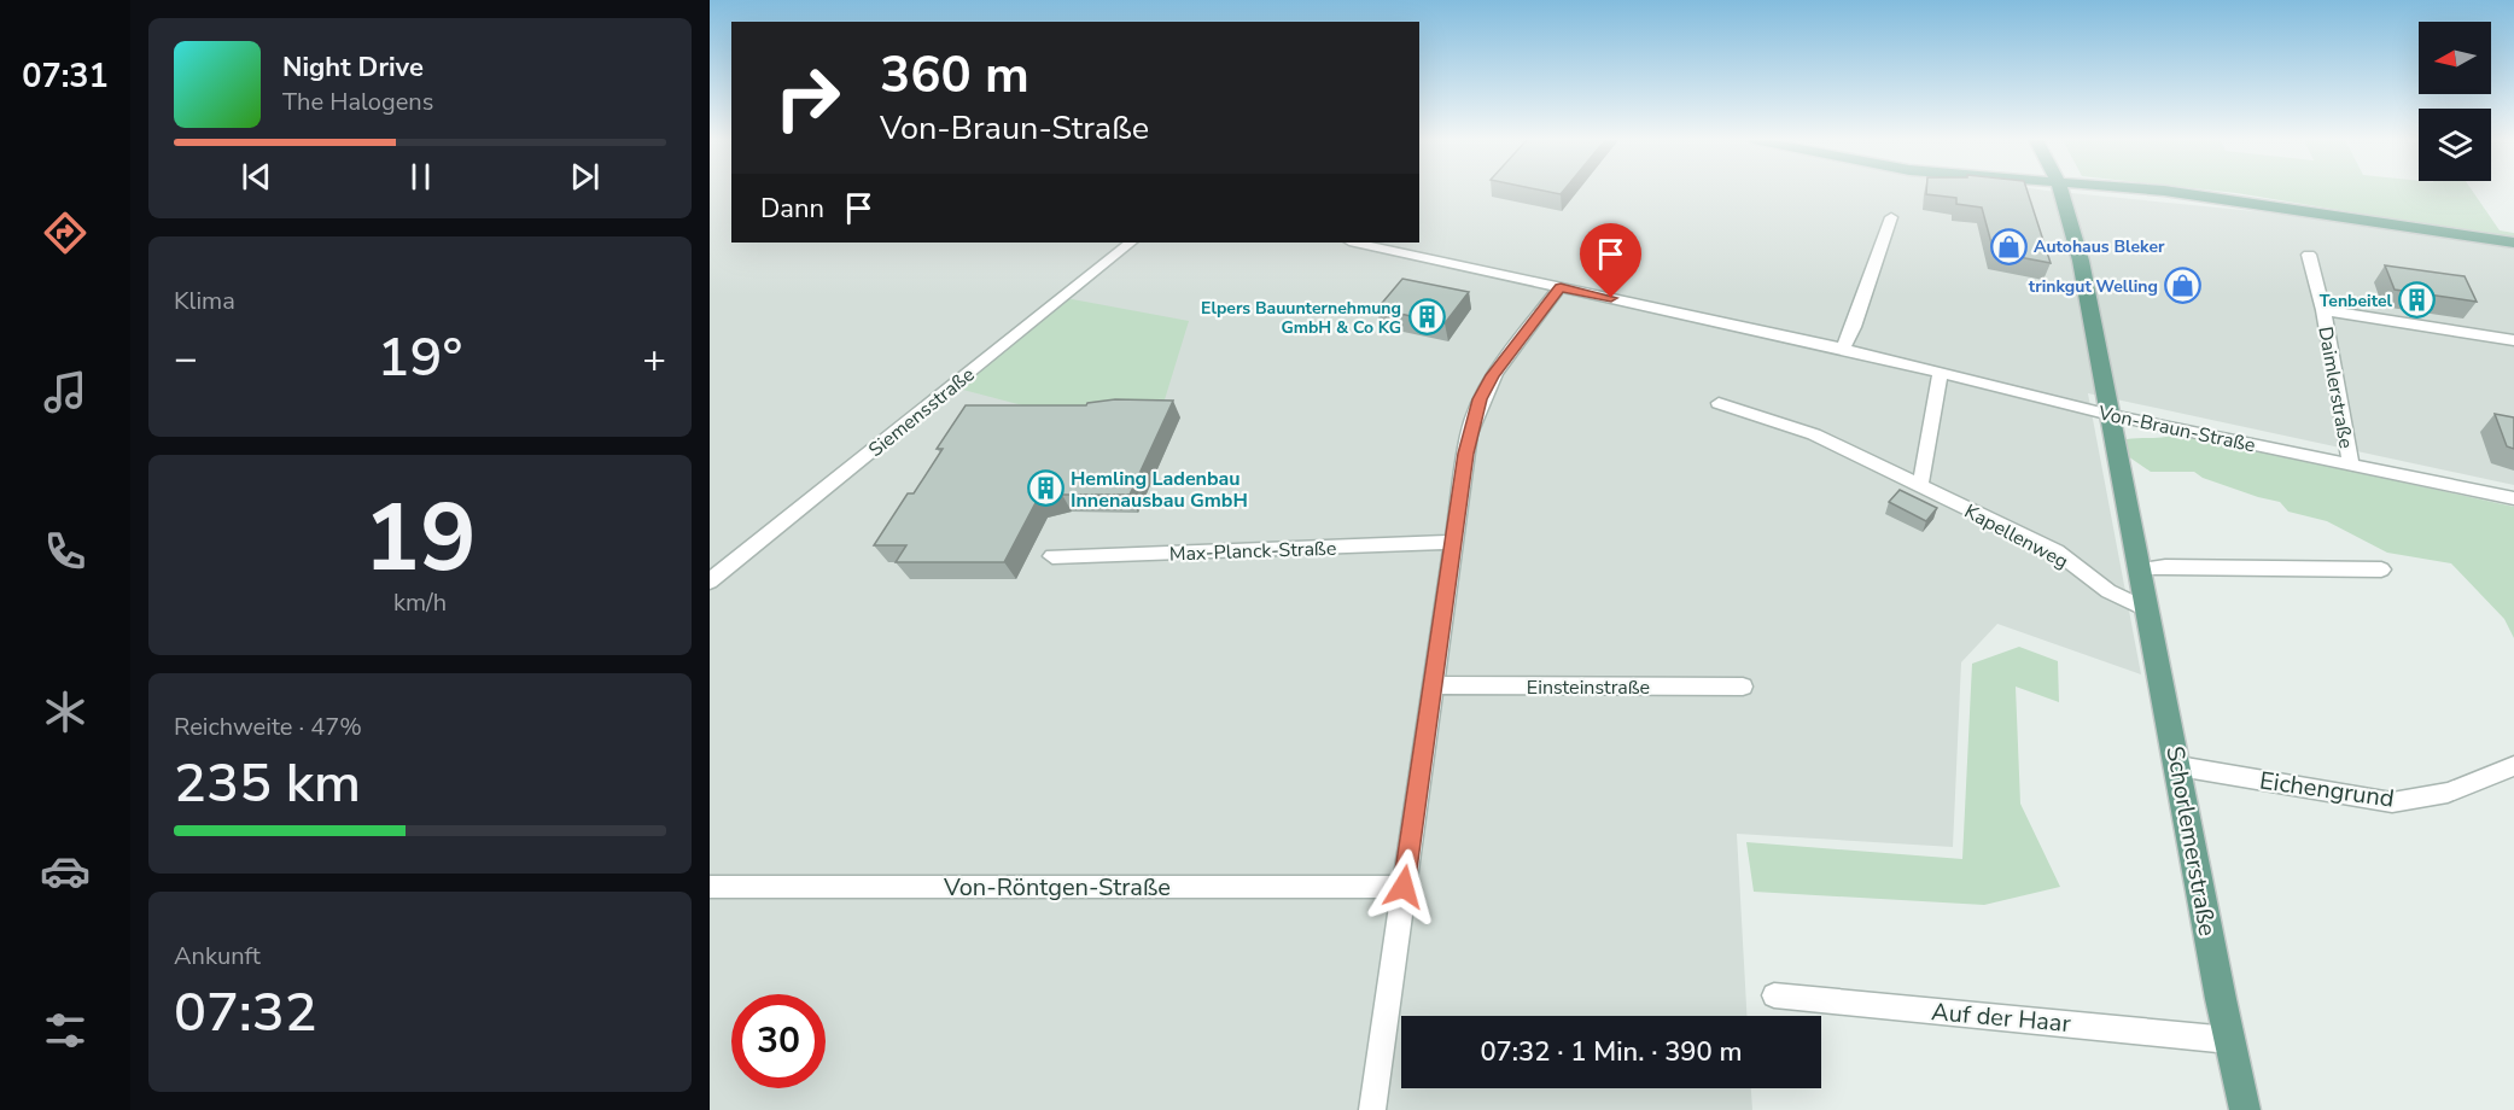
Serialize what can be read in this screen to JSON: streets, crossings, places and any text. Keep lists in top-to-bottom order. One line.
{"streets":{"main road":["Schorlemerstraße"],"street":["Daimlerstraße","Siemensstraße","Von-Braun-Straße","Kapellenweg","Max-Planck-Straße","Einsteinstraße","Eichengrund","Von-Röntgen-Straße","Auf der Haar"]},"crossings":[["Daimlerstraße","Von-Braun-Straße"],["Von-Braun-Straße","Schorlemerstraße"],["Kapellenweg","Schorlemerstraße"],["Eichengrund","Schorlemerstraße"],["Schorlemerstraße","Auf der Haar"]],"places":{"shop":["Autohaus Bleker","trinkgut Welling"],"building":["Tenbeitel","Elpers Bauunternehmung GmbH & Co KG","Hemling Ladenbau Innenausbau GmbH"]},"north":"left","page":{"tabs":"07:31","turn":["360 m","Von-Braun-Straße"],"song":["Night Drive","The Halogens"],"then":"Dann","tile":["Klima",["19","km/h"],["Reichweite · 47%","235 km"],["Ankunft","07:32"]],"heat":["−","19°","+"],"limit":"30","trip":"07:32 · 1 Min. · 390 m"}}
